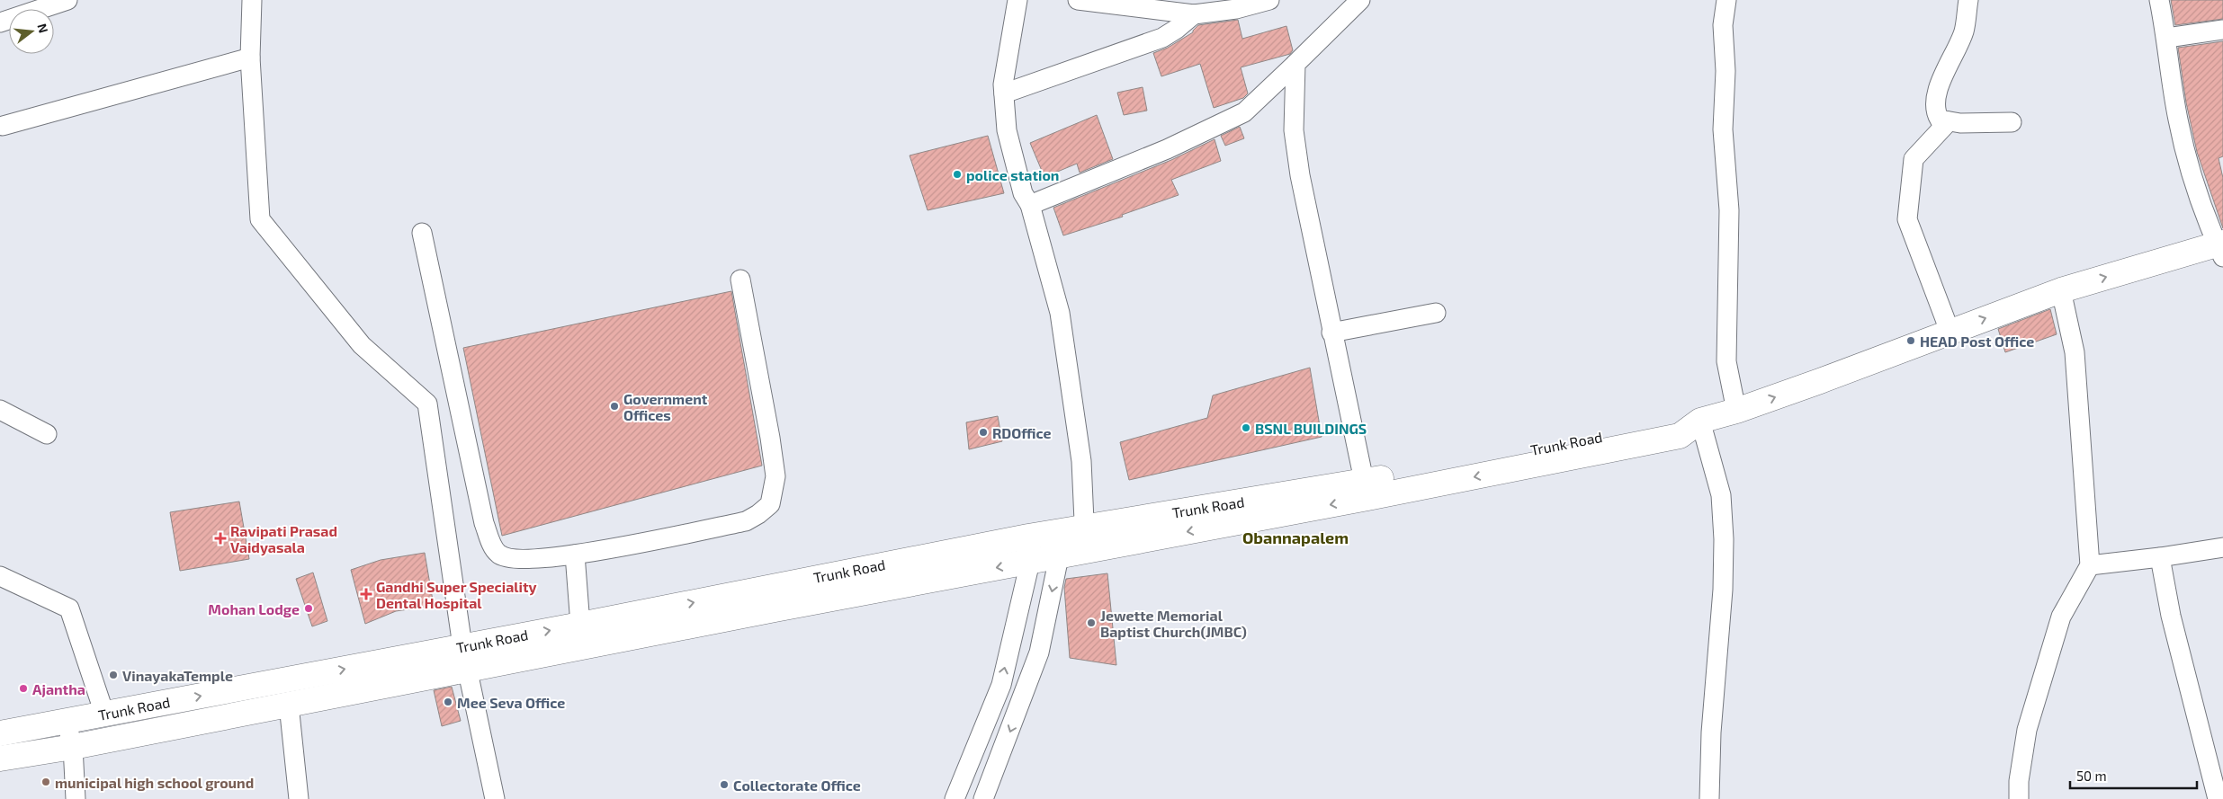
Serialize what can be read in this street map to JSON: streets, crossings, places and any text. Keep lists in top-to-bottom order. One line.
{"streets":{"main road":["Trunk Road"]},"districts":["Obannapalem"],"places":{"other":["police station","HEAD Post Office","Government Offices","BSNL BUILDINGS","RDOffice","Mohan Lodge","Jewette Memorial Baptist Church(JMBC)","VinayakaTemple","Ajantha","Mee Seva Office","municipal high school ground","Collectorate Office"],"health":["Ravipati Prasad Vaidyasala","Gandhi Super Speciality Dental Hospital"]},"scale_bar":"50 m","north":"right"}
